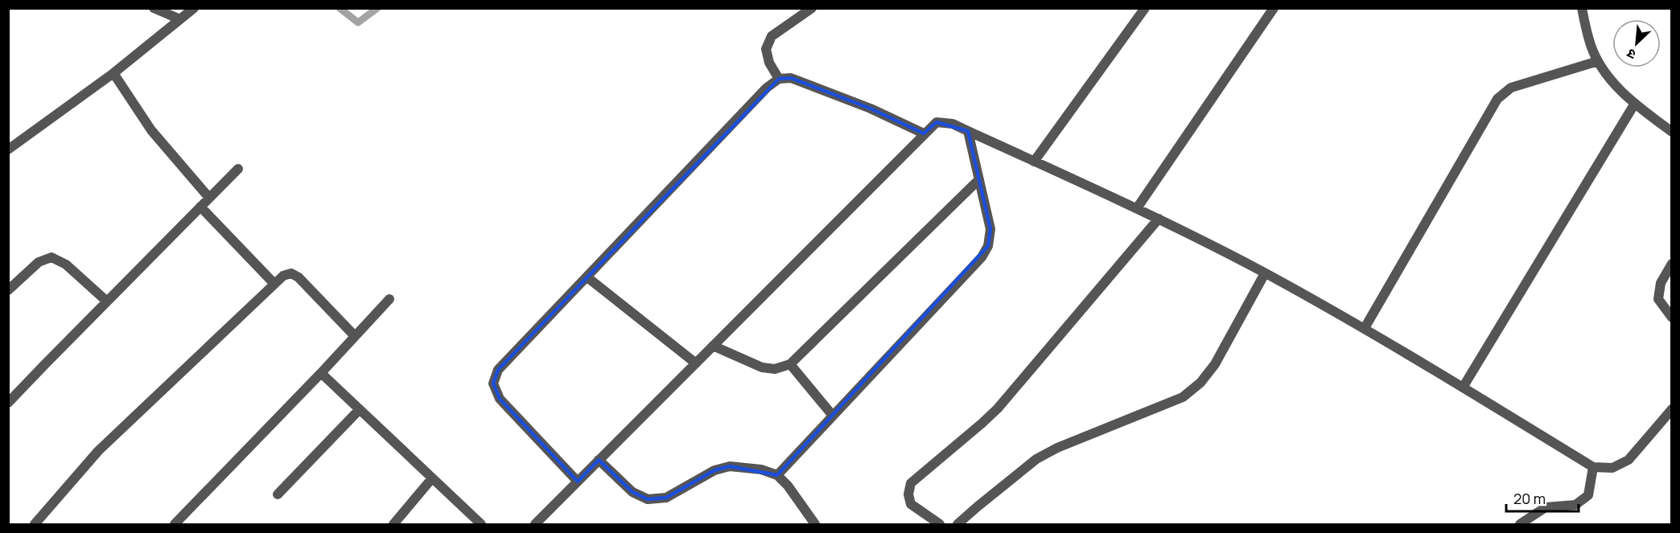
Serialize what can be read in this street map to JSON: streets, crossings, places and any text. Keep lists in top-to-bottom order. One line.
{"scale_bar":"20 m","north":"bottom left"}
